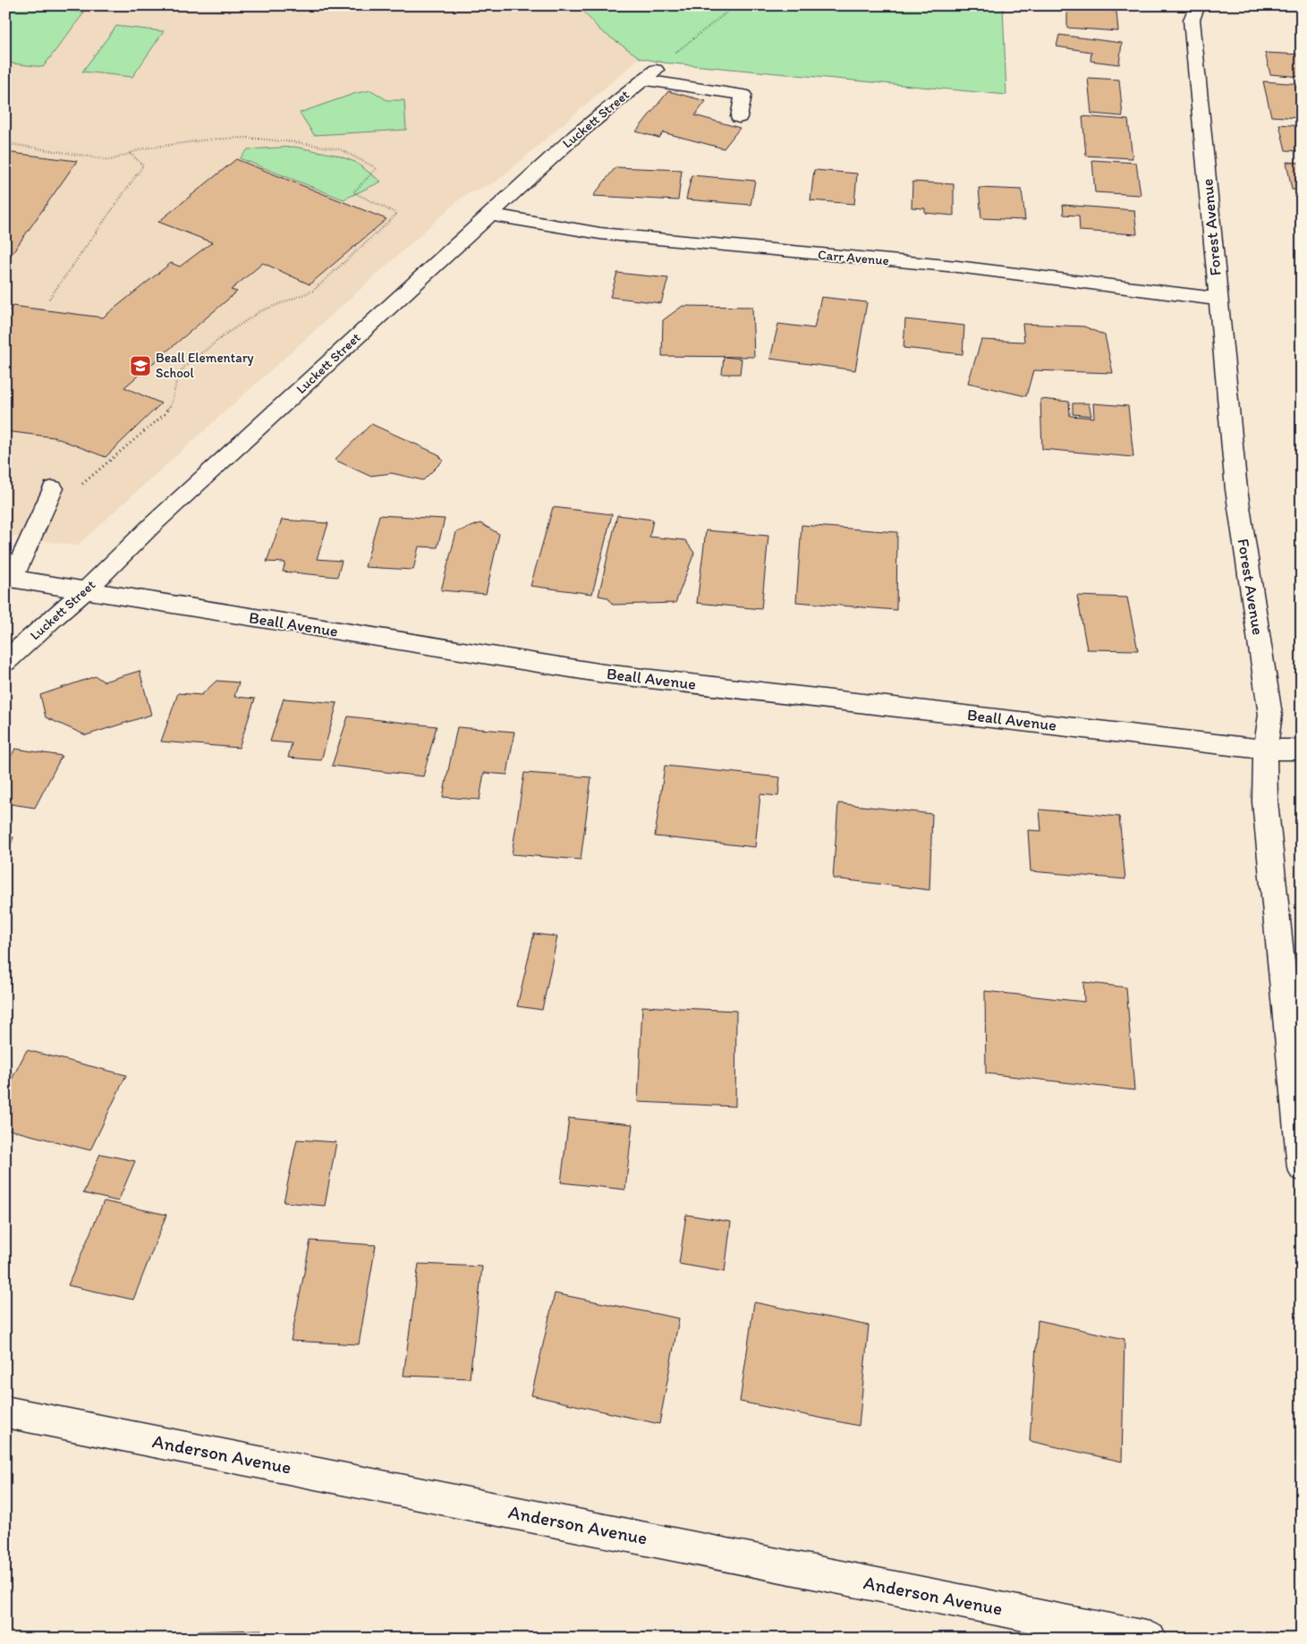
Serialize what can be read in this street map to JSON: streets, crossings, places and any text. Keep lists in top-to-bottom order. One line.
{"streets":{"street":["Luckett Street","Forest Avenue","Carr Avenue","Beall Avenue","Anderson Avenue"]},"crossings":[["Luckett Street","Carr Avenue"],["Luckett Street","Beall Avenue"],["Forest Avenue","Carr Avenue"],["Forest Avenue","Beall Avenue"]],"places":{"school or university":["Beall Elementary School"]}}
